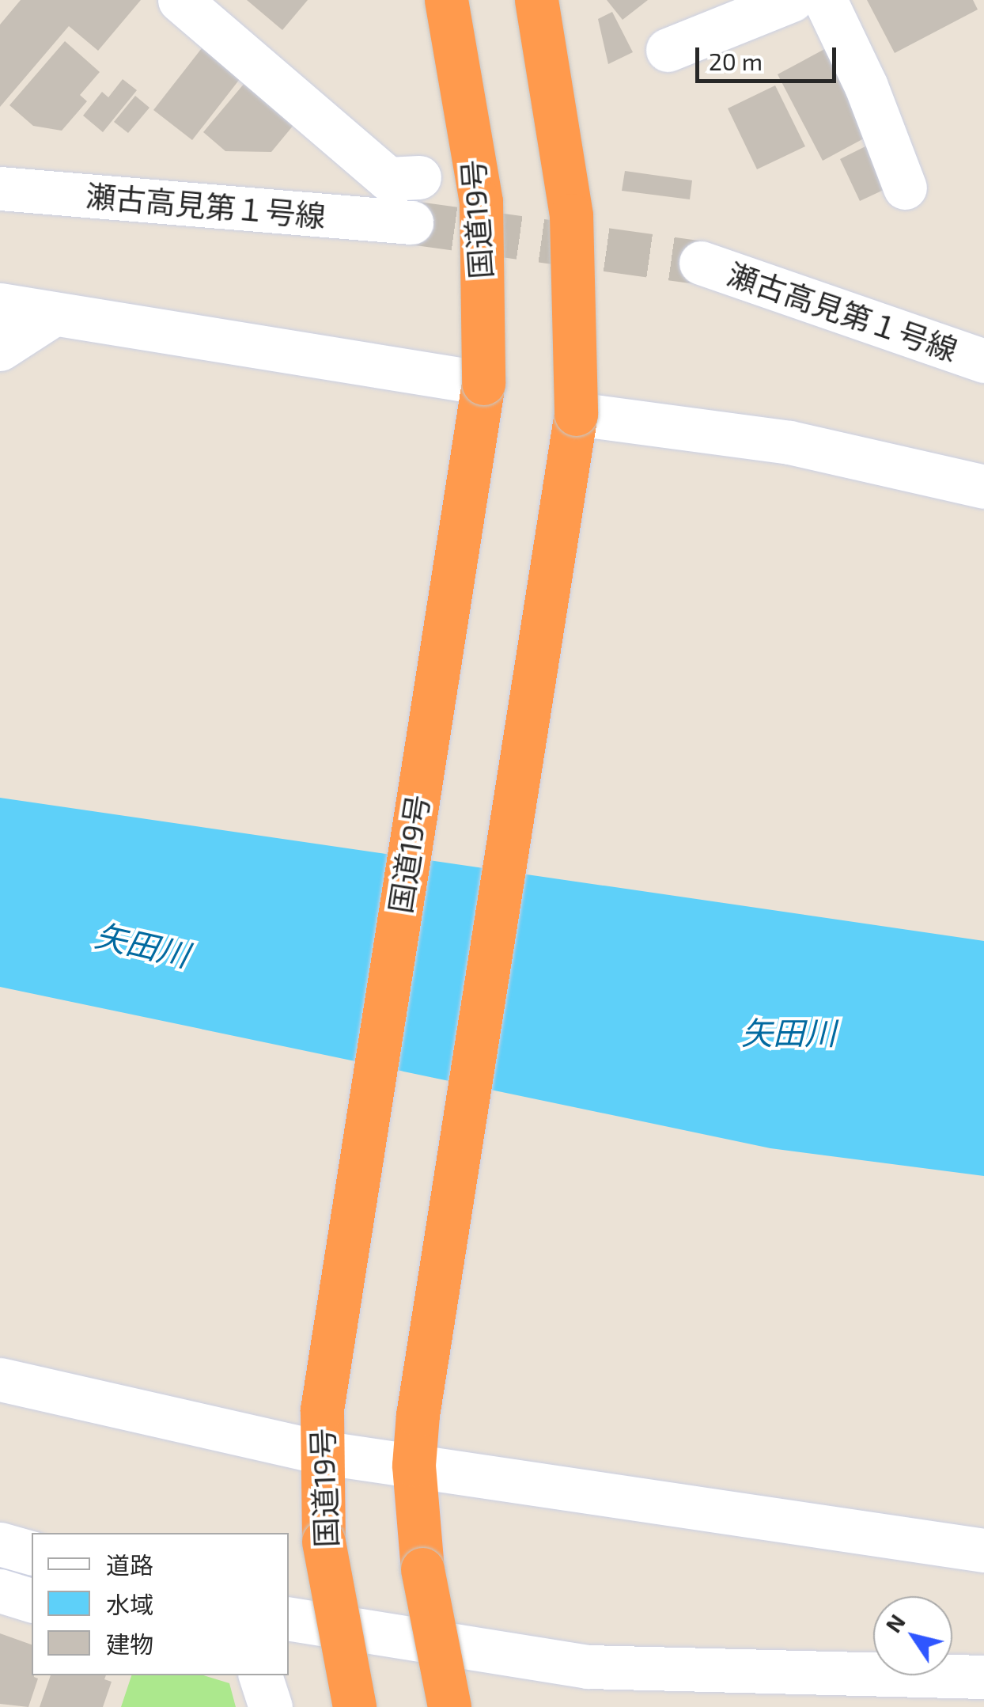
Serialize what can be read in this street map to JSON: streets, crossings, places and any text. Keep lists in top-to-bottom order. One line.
{"streets":{"highway":["国道19号"],"street":["瀬古高見第１号線"]},"water":["矢田川"],"legend":["道路","水域","建物"],"scale_bar":"20 m","north":"top left"}
